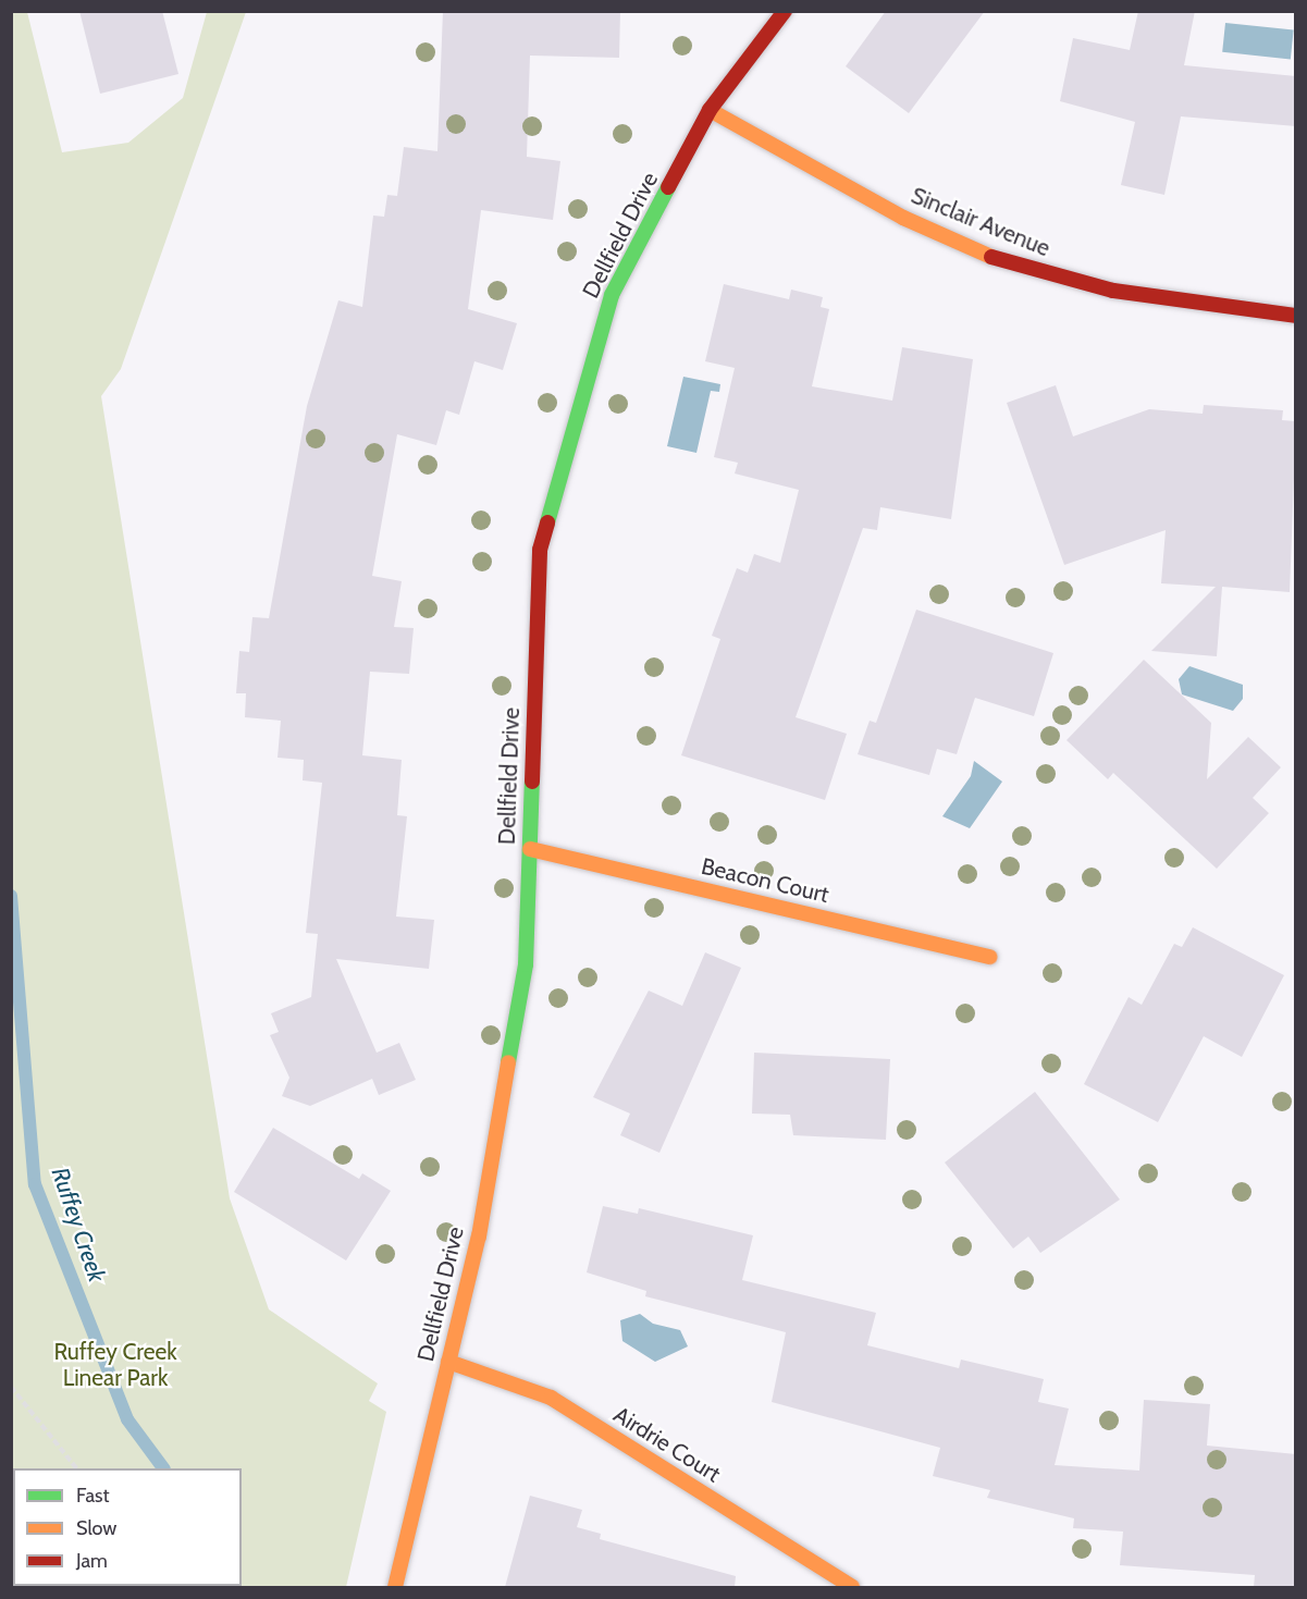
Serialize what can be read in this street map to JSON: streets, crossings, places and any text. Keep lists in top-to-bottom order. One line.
{"streets":{"street":["Sinclair Avenue","Dellfield Drive","Beacon Court","Airdrie Court"]},"crossings":[["Sinclair Avenue","Dellfield Drive"],["Dellfield Drive","Beacon Court"],["Dellfield Drive","Airdrie Court"]],"water":["Ruffey Creek"],"parks":["Ruffey Creek Linear Park"],"legend":["Fast","Slow","Jam"]}
